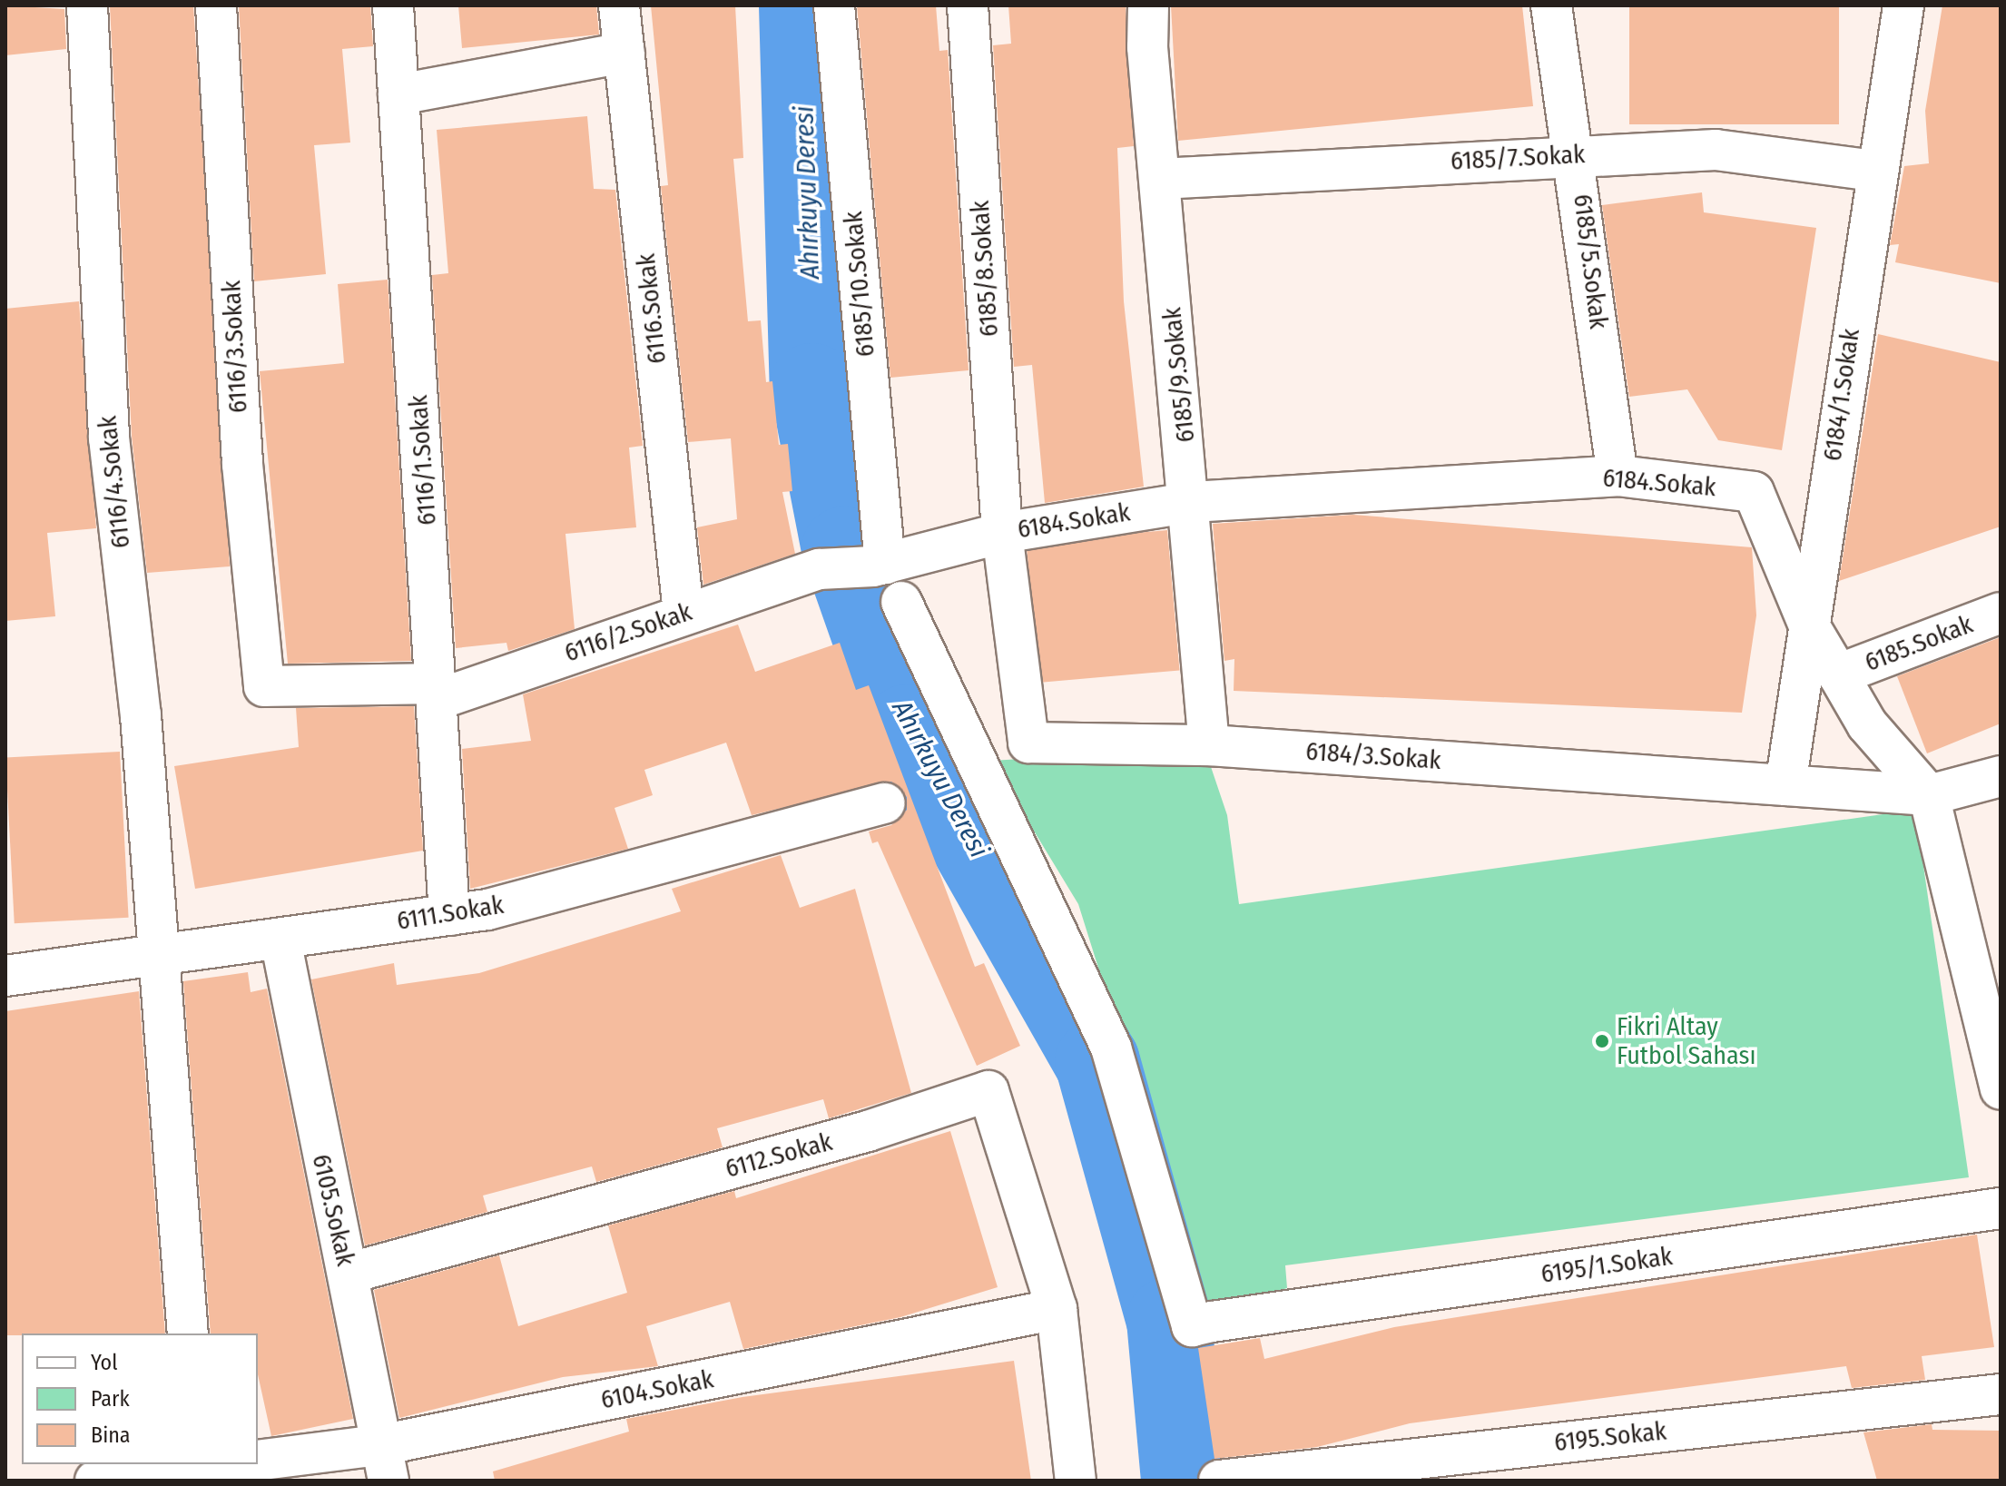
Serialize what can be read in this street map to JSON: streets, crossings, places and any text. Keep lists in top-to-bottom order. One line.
{"streets":{"street":["6185/7.Sokak","6185/5.Sokak","6185/8.Sokak","6185/10.Sokak","6116.Sokak","6116/3.Sokak","6185/9.Sokak","6184/1.Sokak","6116/1.Sokak","6116/4.Sokak","6184.Sokak","6116/2.Sokak","6185.Sokak","6184/3.Sokak","6111.Sokak","6112.Sokak","6105.Sokak","6195/1.Sokak","6104.Sokak","6195.Sokak"]},"crossings":[["6185/7.Sokak","6185/5.Sokak"],["6185/7.Sokak","6185/9.Sokak"],["6185/7.Sokak","6184/1.Sokak"],["6185/5.Sokak","6184.Sokak"],["6185/8.Sokak","6184.Sokak"],["6185/8.Sokak","6184/3.Sokak"],["6185/10.Sokak","6184.Sokak"],["6116.Sokak","6116/2.Sokak"],["6116/3.Sokak","6116/2.Sokak"],["6185/9.Sokak","6184.Sokak"],["6185/9.Sokak","6184/3.Sokak"],["6184/1.Sokak","6184.Sokak"],["6184/1.Sokak","6184/3.Sokak"],["6116/1.Sokak","6116/2.Sokak"],["6116/1.Sokak","6111.Sokak"],["6116/4.Sokak","6111.Sokak"],["6184.Sokak","6116/2.Sokak"],["6184.Sokak","6185.Sokak"],["6184.Sokak","6184/3.Sokak"],["6111.Sokak","6105.Sokak"],["6112.Sokak","6105.Sokak"],["6112.Sokak","6104.Sokak"],["6105.Sokak","6104.Sokak"]],"water":["Ahırkuyu Deresi"],"places":["Fikri Altay Futbol Sahası"],"legend":["Yol","Park","Bina"]}
